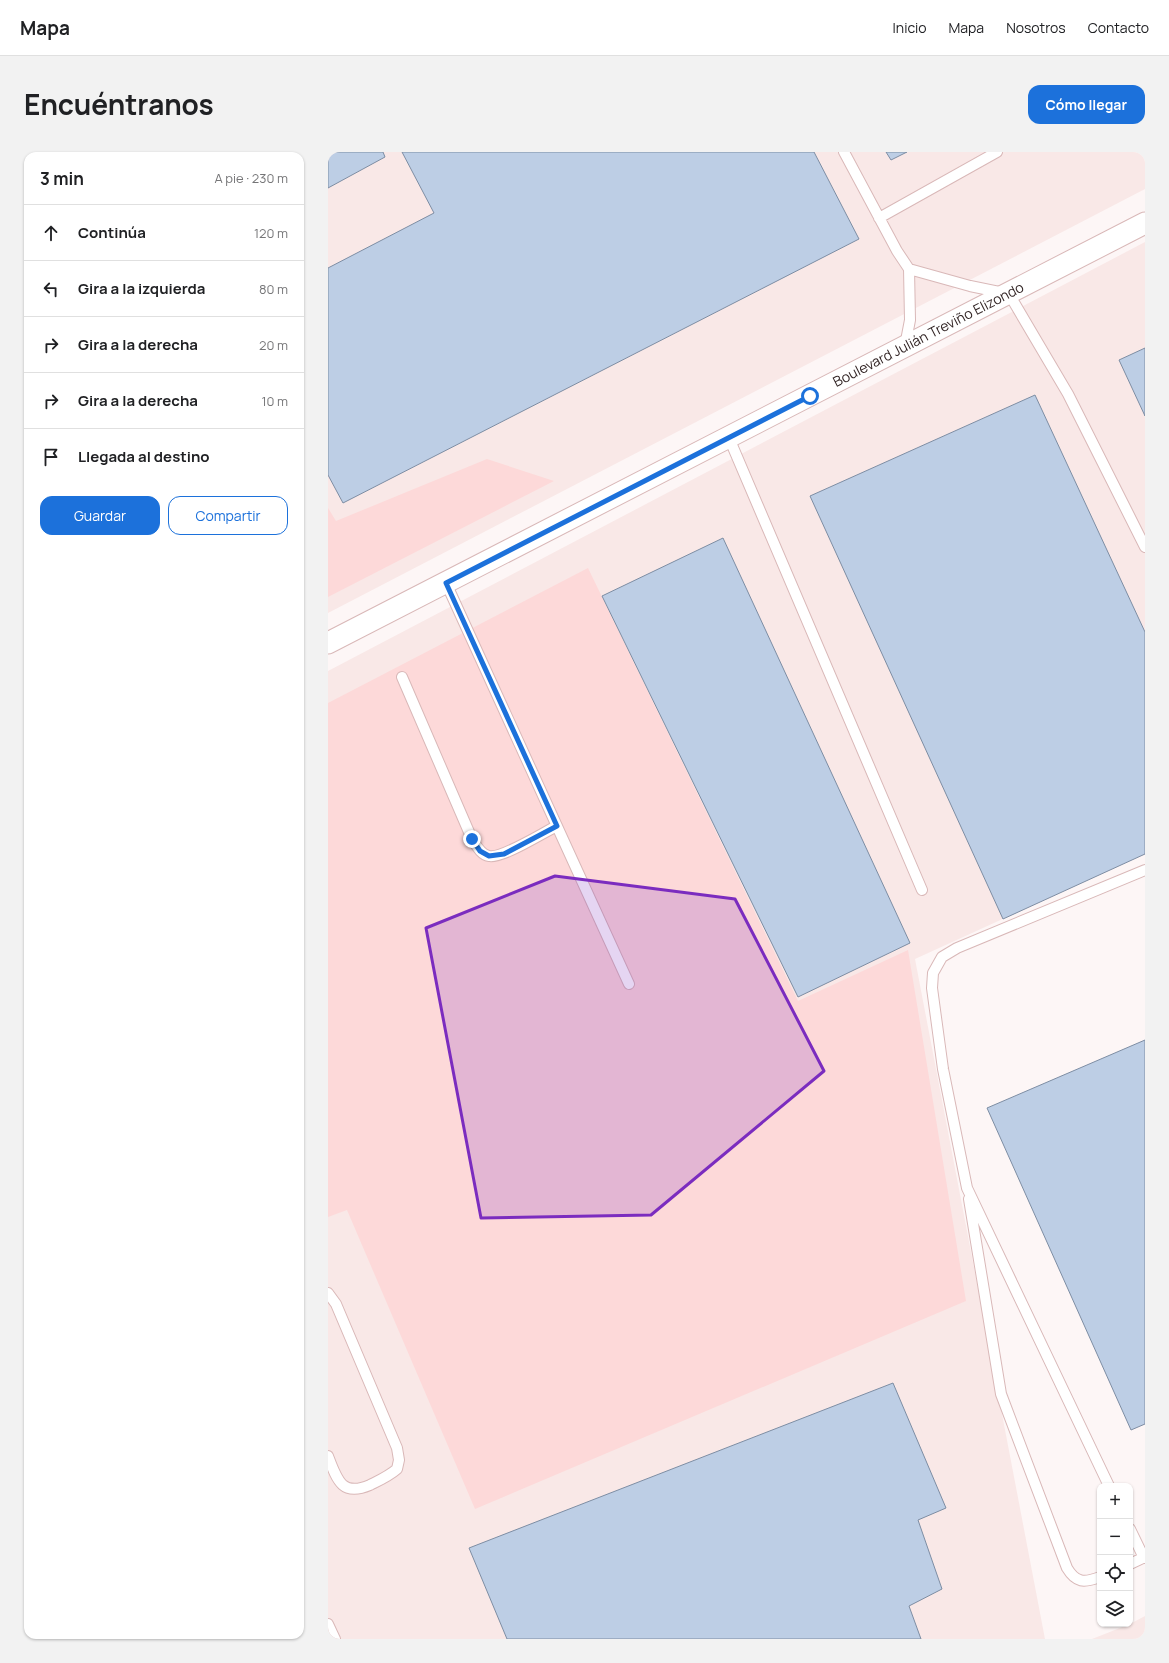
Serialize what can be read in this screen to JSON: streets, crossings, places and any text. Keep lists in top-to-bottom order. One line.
{"streets":{"street":["Boulevard Julián Treviño Elizondo"]},"page":{"header":"Mapa","nav":["Inicio","Mapa","Nosotros","Contacto"],"title":"Encuéntranos","buttons":["Cómo llegar",["Guardar","Compartir"]],"heading":["3 min","A pie · 230 m"],"list":[["Continúa","120 m"],["Gira a la izquierda","80 m"],["Gira a la derecha","20 m"],["Gira a la derecha","10 m"],"Llegada al destino"],"map_buttons":["+","−"]}}
